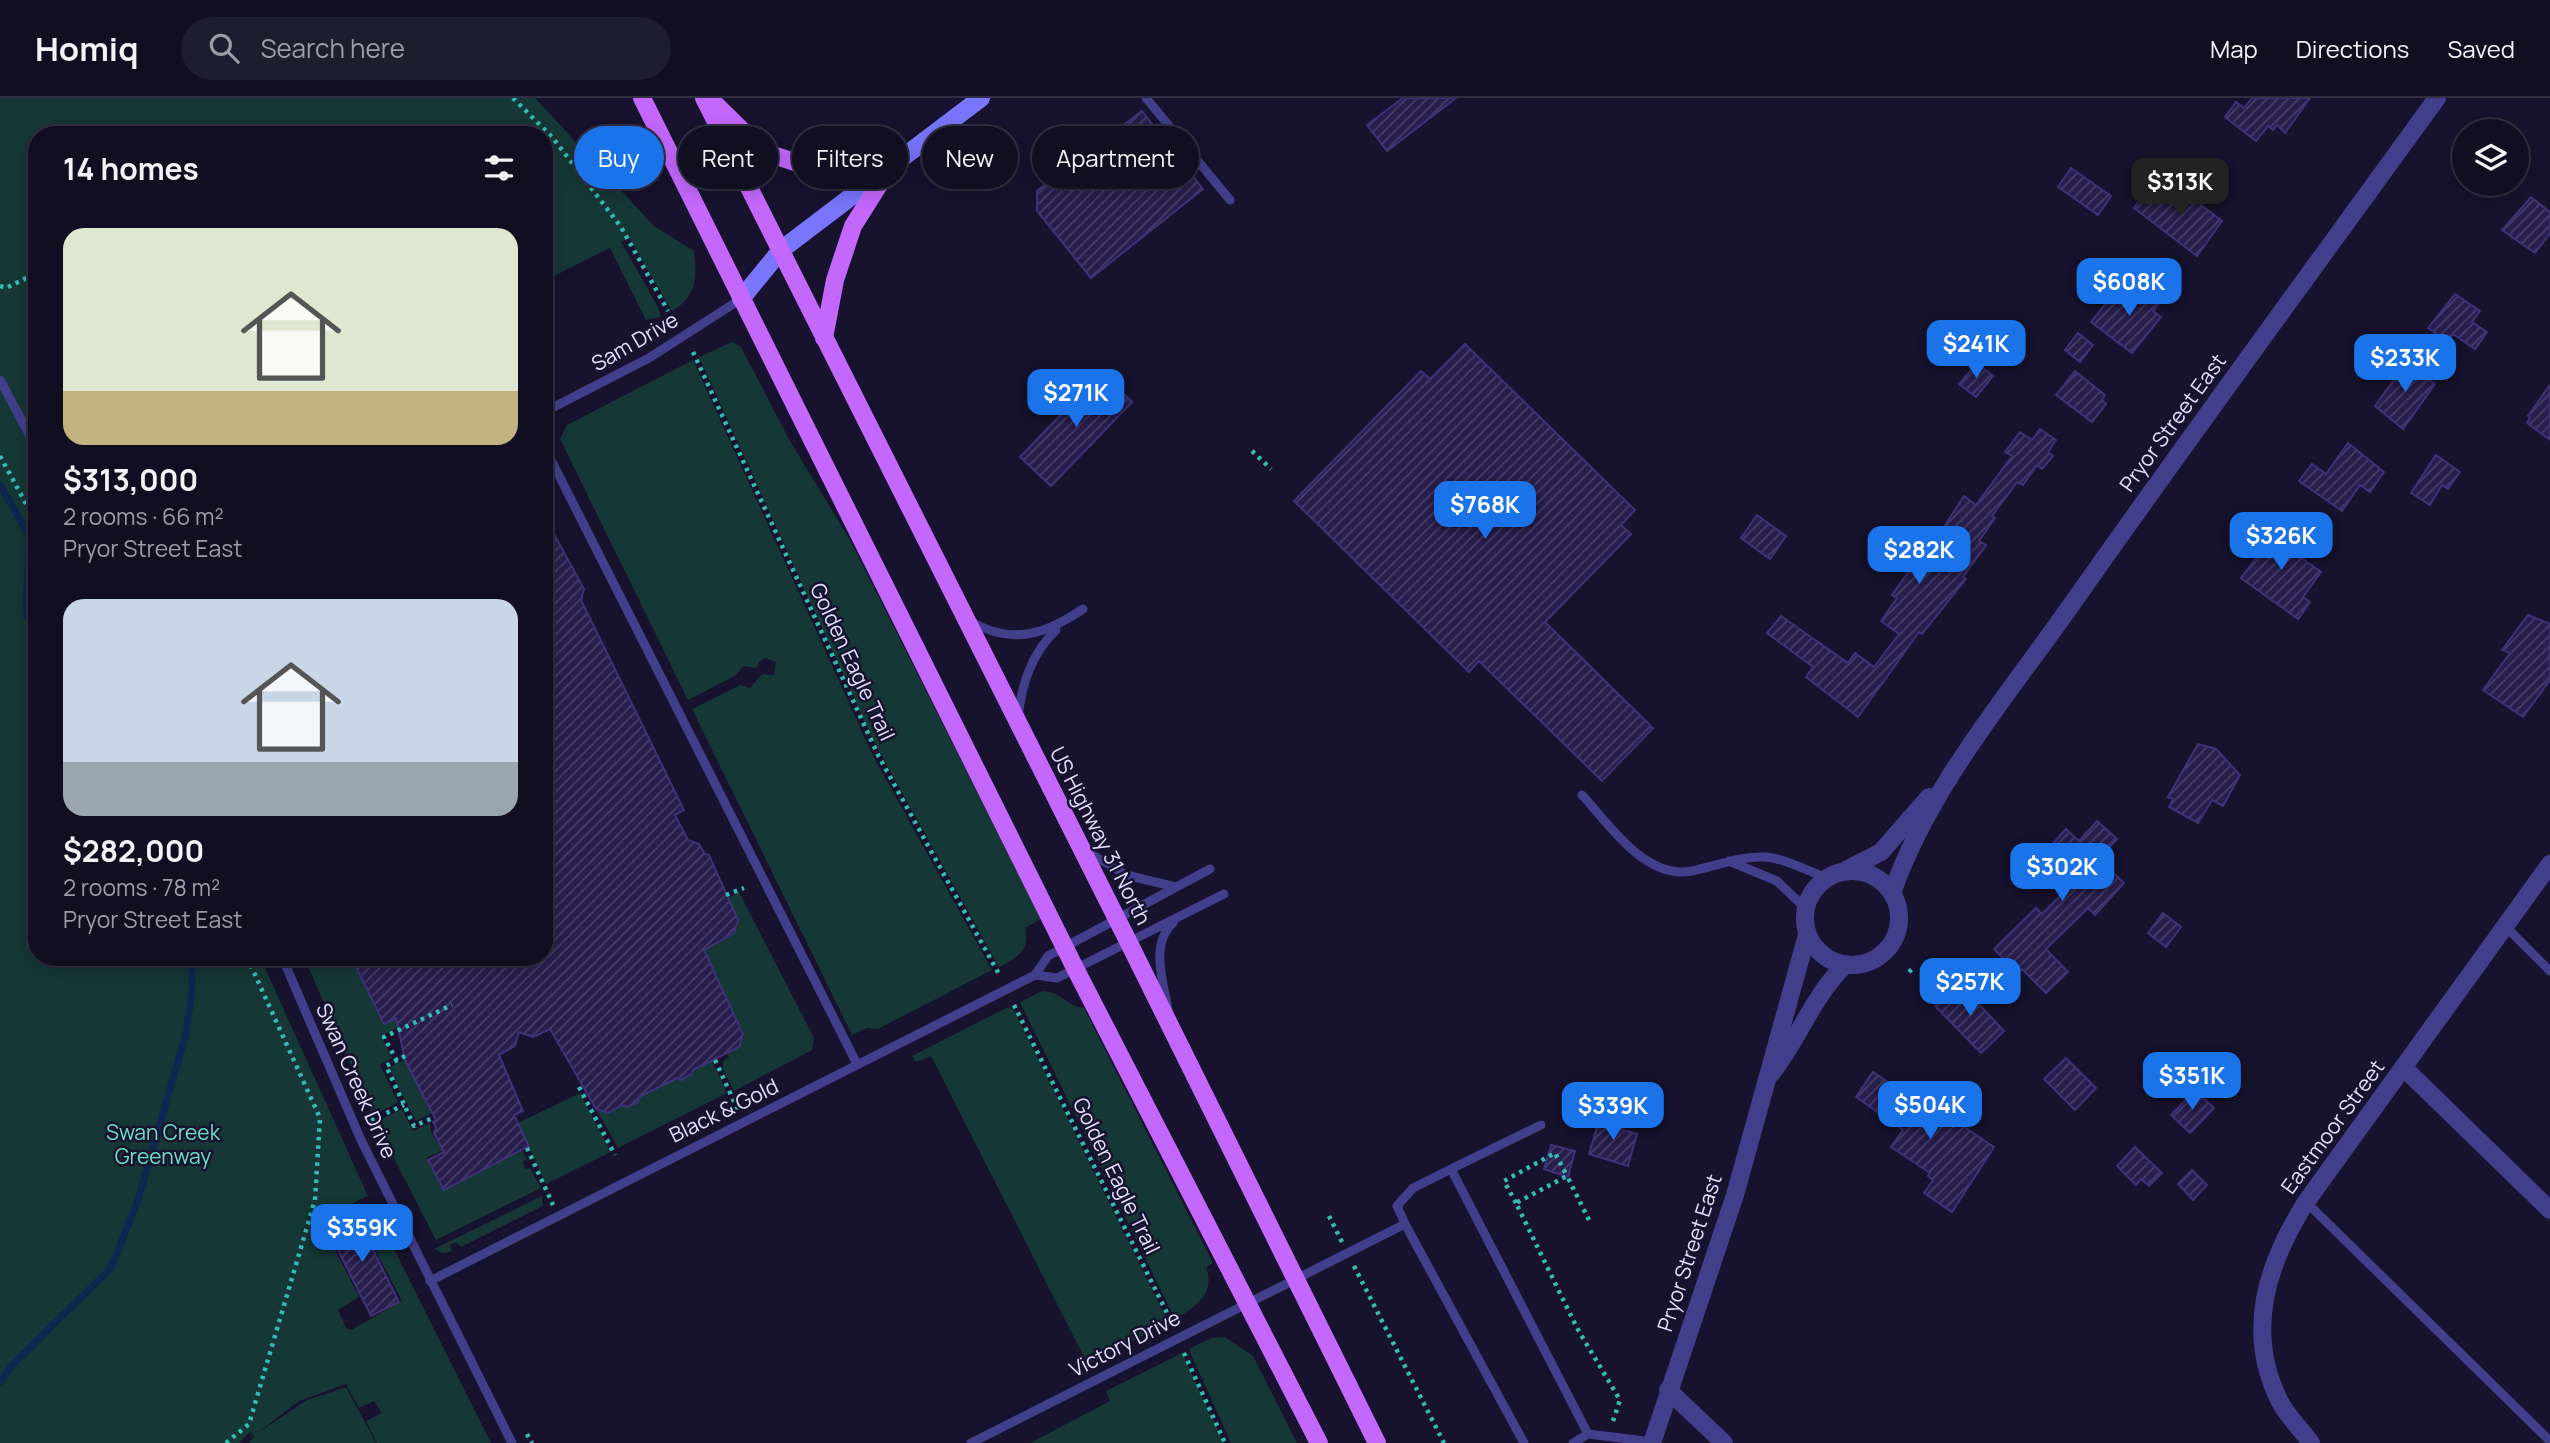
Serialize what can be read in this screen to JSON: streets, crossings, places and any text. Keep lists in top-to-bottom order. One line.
{"streets":{"main road":["US Highway 31 North"],"street":["Pryor Street East","Eastmoor Street"],"lane":["Sam Drive","Swan Creek Drive","Black & Gold","Victory Drive"],"path":["Golden Eagle Trail"]},"crossings":[["US Highway 31 North","Black & Gold"],["US Highway 31 North","Victory Drive"],["Swan Creek Drive","Black & Gold"]],"parks":["Swan Creek Greenway"],"page":{"header":"Homiq","search":"Search here","nav":["Map","Directions","Saved"],"chip":["Buy","Rent","Filters","New","Apartment"],"heading":"14 homes","price":["$313K","$608K","$241K","$233K","$271K","$768K","$326K","$282K","$302K","$257K","$351K","$504K","$339K","$359K"],"list":[{"name":"$313,000","note":"2 rooms · 66 m² · Pryor Street East"},{"name":"$282,000","note":"2 rooms · 78 m² · Pryor Street East"}]}}
